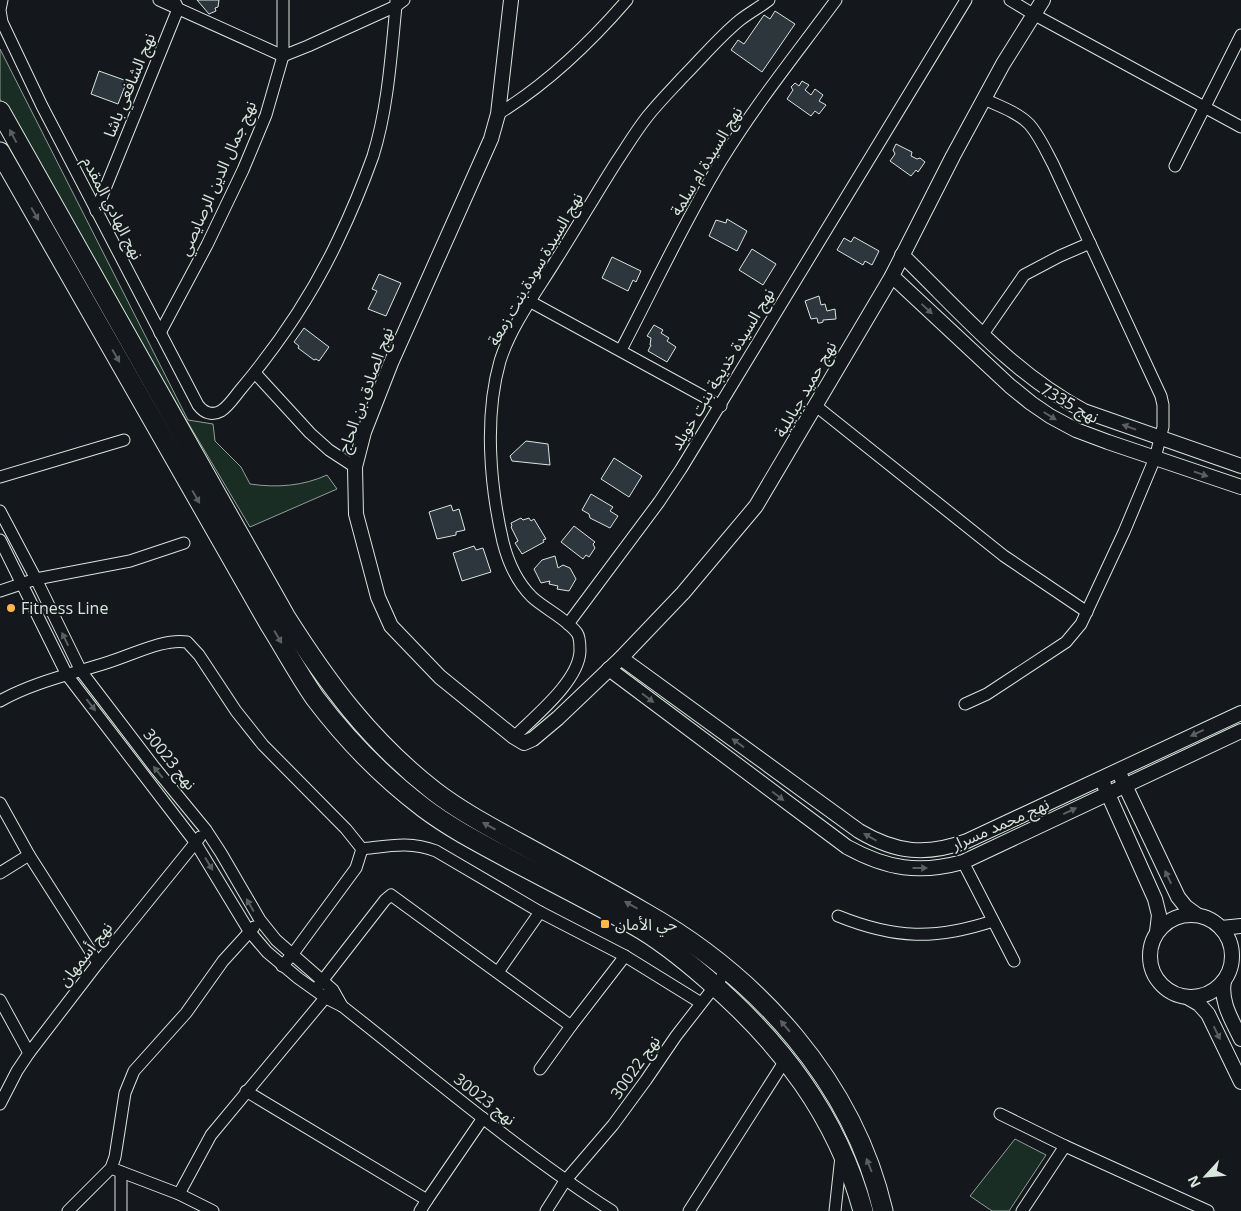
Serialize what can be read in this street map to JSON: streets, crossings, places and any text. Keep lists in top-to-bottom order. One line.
{"streets":{"street":["نهج الشافعي باشا","نهج السيدة ام سلمة","نهج جمال الدين الرصايصي","نهج الهادي المقدم","نهج السيدة سودة بنت زمعة","نهج السيدة خديجة بنت خويلد","نهج حميد جبايلية","نهج الصادق بن الحاج","نهج 7335","نهج 30023","نهج محمد مسرار","نهج أسمهان","نهج 30022"]},"crossings":[["نهج الشافعي باشا","نهج الهادي المقدم"],["نهج جمال الدين الرصايصي","نهج الهادي المقدم"],["نهج السيدة سودة بنت زمعة","نهج السيدة خديجة بنت خويلد"],["نهج حميد جبايلية","نهج الصادق بن الحاج"],["نهج حميد جبايلية","نهج 7335"],["نهج حميد جبايلية","نهج محمد مسرار"],["نهج 30023","نهج أسمهان"],["نهج 30023","نهج 30022"]],"places":{"other":["Fitness Line"],"transit":["حي الأمان"]},"north":"bottom left"}
